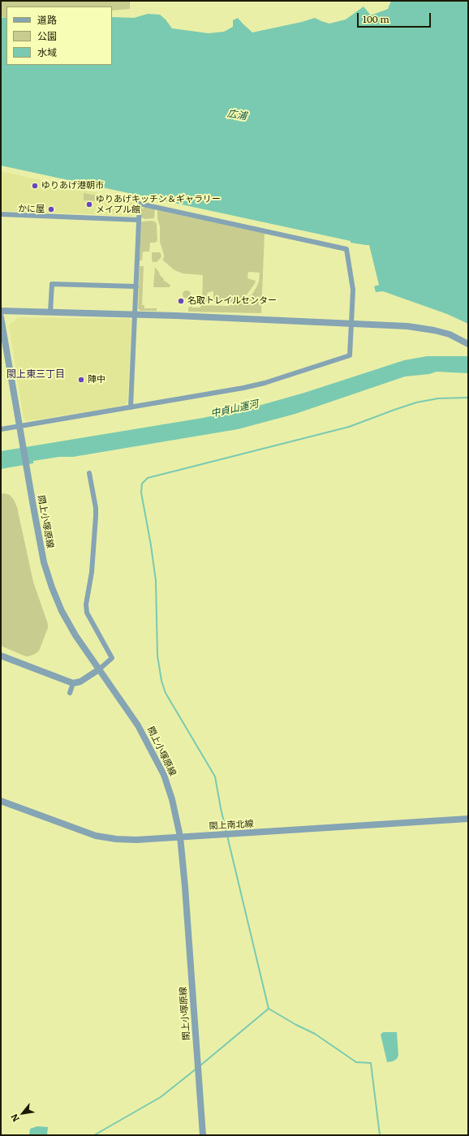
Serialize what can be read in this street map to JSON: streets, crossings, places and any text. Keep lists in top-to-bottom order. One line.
{"streets":{"street":["閖上小塚原線","閖上南北線"]},"crossings":[["閖上小塚原線","閖上南北線"]],"districts":["閖上東三丁目"],"water":["広浦","中貞山運河"],"places":["ゆりあげ港朝市","ゆりあげキッチン＆ギャラリー メイプル館","かに屋","名取トレイルセンター","陣中"],"legend":["道路","公園","水域"],"scale_bar":"100 m","north":"bottom left"}
